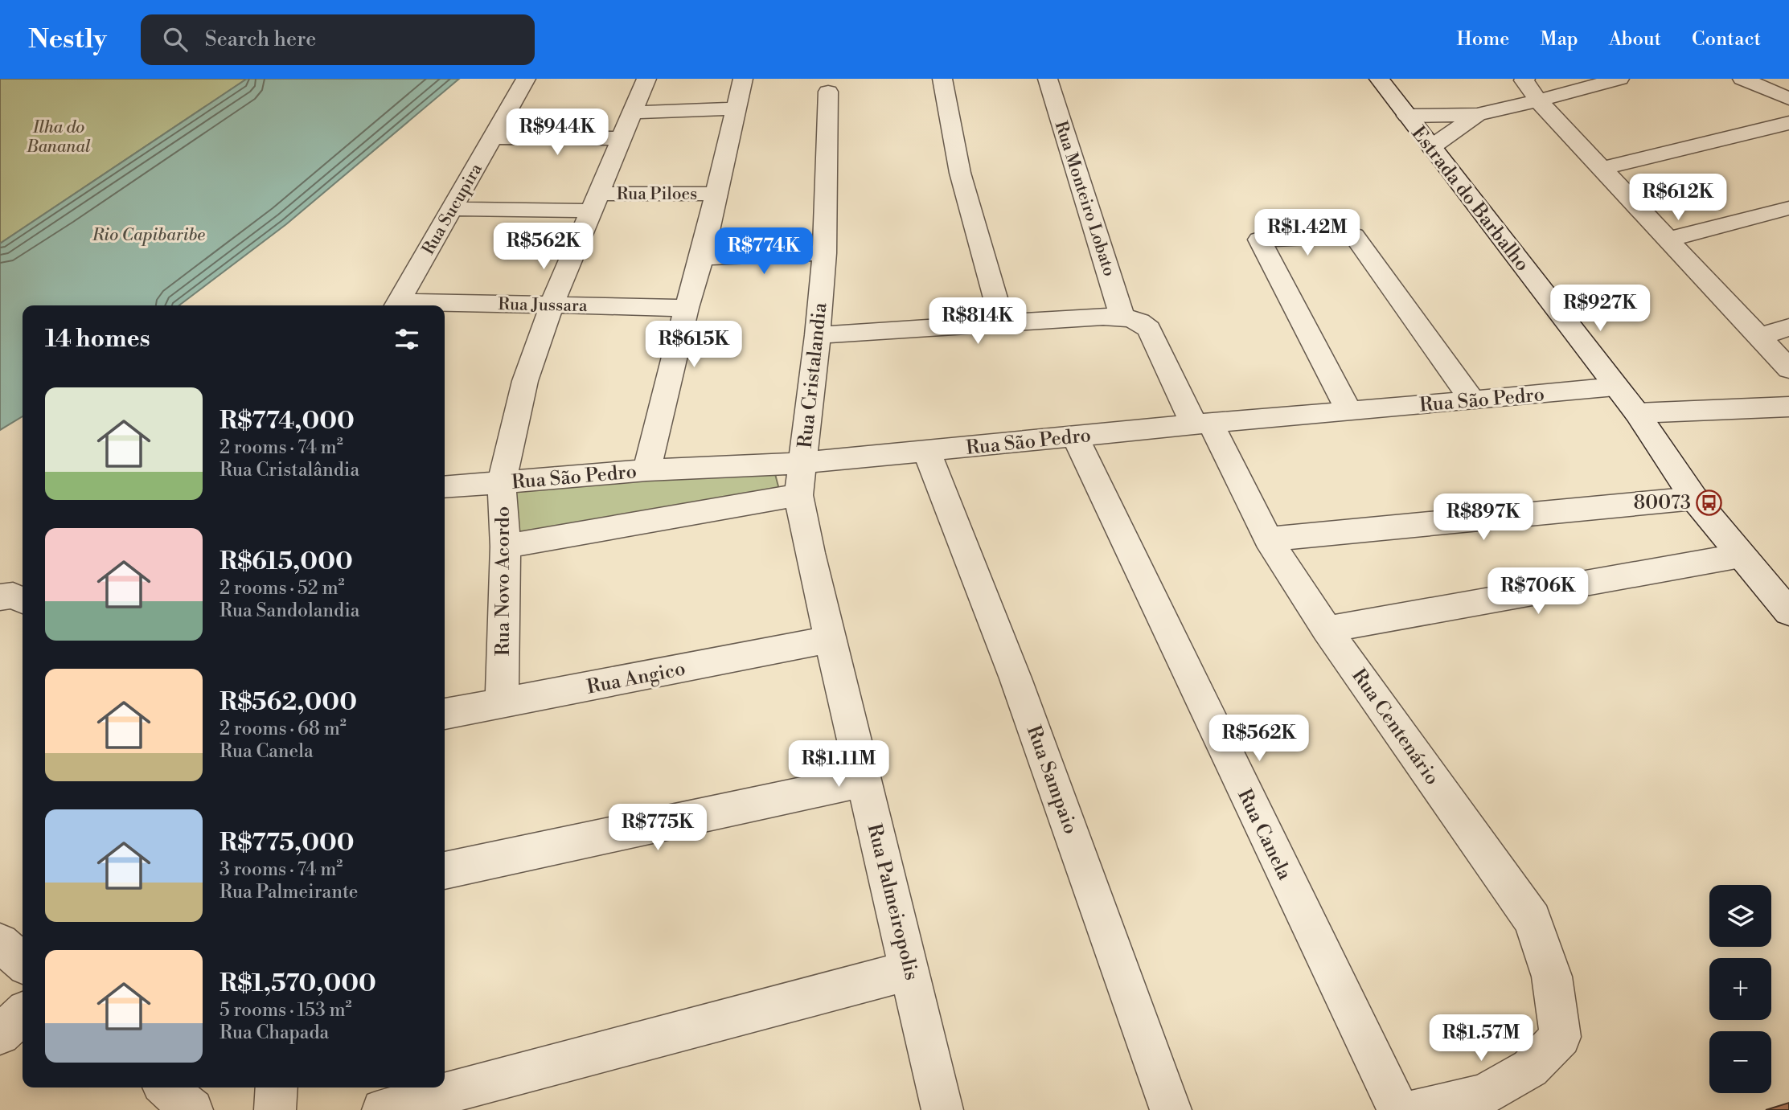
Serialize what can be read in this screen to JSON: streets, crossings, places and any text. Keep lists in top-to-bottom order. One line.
{"streets":{"street":["Rua Piloes","Rua Monteiro Lobato","Estrada do Barbalho","Rua Sucupira","Rua Jussara","Rua Cristalandia","Rua São Pedro","Rua Novo Acordo","Rua Angico","Rua Centenário","Rua Sampaio","Rua Canela","Rua Palmeiropolis"]},"crossings":[["Rua Piloes","Rua Sucupira"],["Rua Piloes","Rua Novo Acordo"],["Rua Monteiro Lobato","Rua Centenário"],["Estrada do Barbalho","Rua São Pedro"],["Rua Sucupira","Rua Jussara"],["Rua Jussara","Rua Novo Acordo"],["Rua Cristalandia","Rua São Pedro"],["Rua Cristalandia","Rua Palmeiropolis"],["Rua São Pedro","Rua Novo Acordo"],["Rua São Pedro","Rua Centenário"],["Rua São Pedro","Rua Sampaio"],["Rua São Pedro","Rua Canela"],["Rua São Pedro","Rua Palmeiropolis"],["Rua Novo Acordo","Rua Angico"],["Rua Angico","Rua Palmeiropolis"]],"water":["Rio Capibaribe"],"parks":["Ilha do Bananal"],"places":{"bus stop":["80073"]},"page":{"header":"Nestly","search":"Search here","nav":["Home","Map","About","Contact"],"price":["R$944K","R$612K","R$1.42M","R$562K","R$774K","R$927K","R$814K","R$615K","R$897K","R$706K","R$562K","R$1.11M","R$775K","R$1.57M"],"heading":"14 homes","list":[{"name":"R$774,000","note":"2 rooms · 74 m² · Rua Cristalândia"},{"name":"R$615,000","note":"2 rooms · 52 m² · Rua Sandolandia"},{"name":"R$562,000","note":"2 rooms · 68 m² · Rua Canela"},{"name":"R$775,000","note":"3 rooms · 74 m² · Rua Palmeirante"},{"name":"R$1,570,000","note":"5 rooms · 153 m² · Rua Chapada"}],"map_buttons":["+","−"]}}
